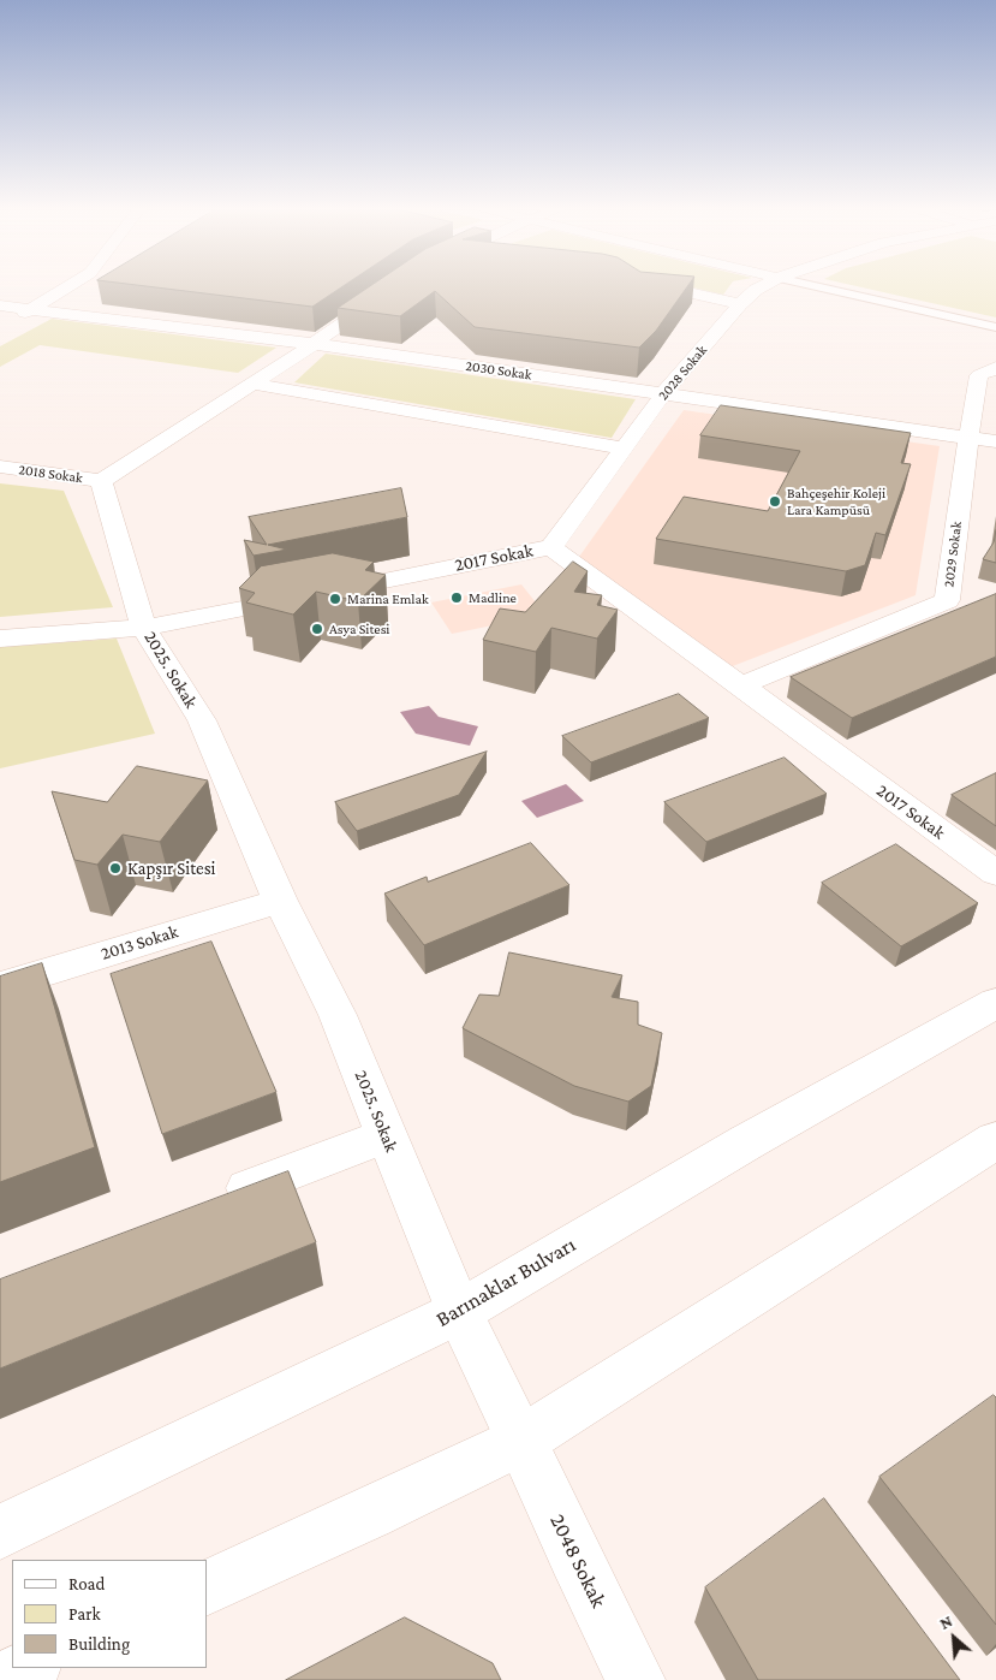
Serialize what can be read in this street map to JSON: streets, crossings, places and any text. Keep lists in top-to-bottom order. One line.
{"streets":{"street":["2030 Sokak","2028 Sokak","2018 Sokak","2029 Sokak","2017 Sokak","2025. Sokak","2013 Sokak","Barınaklar Bulvarı","2048 Sokak"]},"crossings":[["2030 Sokak","2028 Sokak"],["2030 Sokak","2029 Sokak"],["2028 Sokak","2017 Sokak"],["2018 Sokak","2025. Sokak"],["2029 Sokak","2017 Sokak"],["2017 Sokak","2025. Sokak"],["2025. Sokak","2013 Sokak"],["2025. Sokak","Barınaklar Bulvarı"],["2025. Sokak","2048 Sokak"]],"places":["Bahçeşehir Koleji Lara Kampüsü","Madline","Marina Emlak","Asya Sitesi","Kapşır Sitesi"],"legend":["Road","Park","Building"],"north":"top left"}
